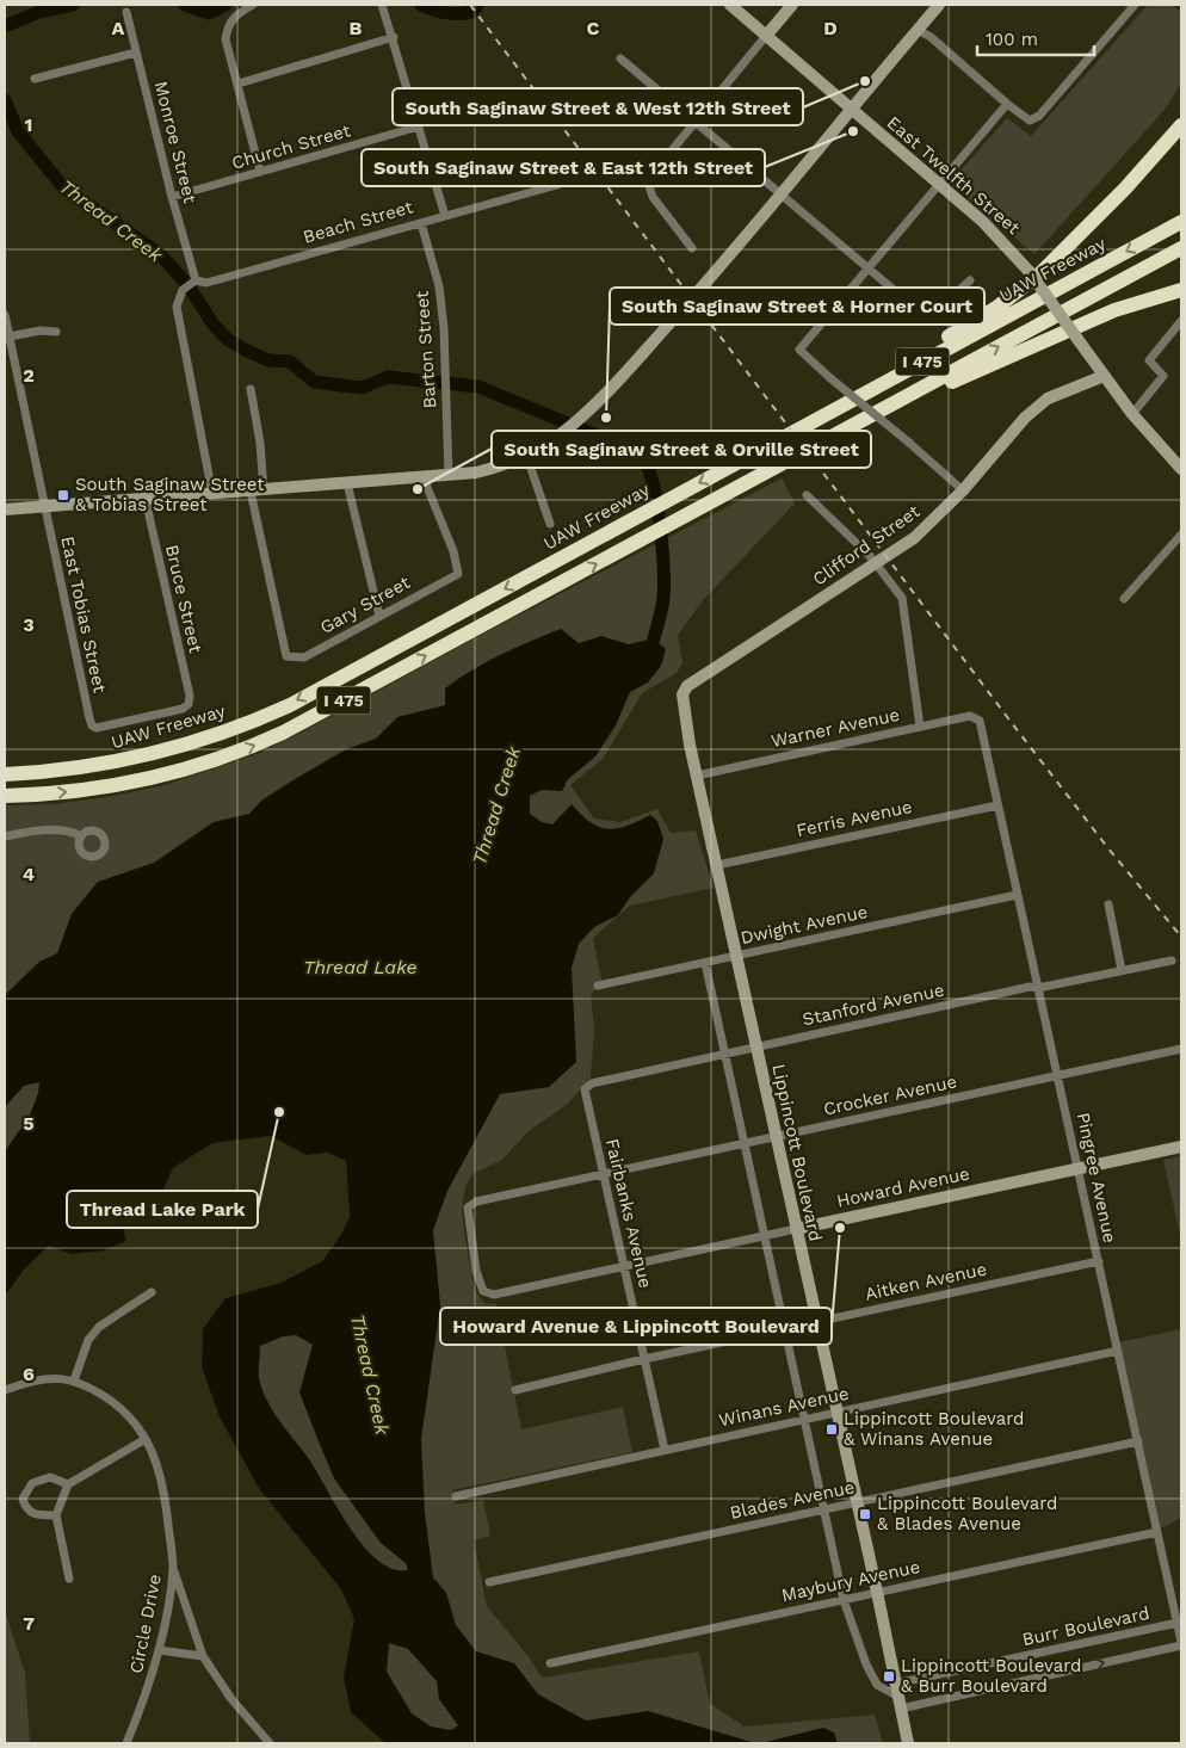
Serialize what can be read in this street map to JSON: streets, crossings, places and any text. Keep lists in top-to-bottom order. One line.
{"streets":{"highway":["UAW Freeway","I 475"],"street":["Monroe Street","Church Street","East Twelfth Street","Beach Street","Barton Street","Clifford Street","Bruce Street","Gary Street","East Tobias Street","Warner Avenue","Ferris Avenue","Dwight Avenue","Stanford Avenue","Crocker Avenue","Lippincott Boulevard","Pingree Avenue","Howard Avenue","Fairbanks Avenue","Aitken Avenue","Winans Avenue","Blades Avenue","Maybury Avenue","Circle Drive","Burr Boulevard"]},"crossings":[["Monroe Street","Church Street"],["Monroe Street","Beach Street"],["East Twelfth Street","Clifford Street"],["Beach Street","Barton Street"],["Clifford Street","Lippincott Boulevard"],["Bruce Street","East Tobias Street"],["Warner Avenue","Lippincott Boulevard"],["Warner Avenue","Pingree Avenue"],["Ferris Avenue","Lippincott Boulevard"],["Ferris Avenue","Pingree Avenue"],["Dwight Avenue","Lippincott Boulevard"],["Dwight Avenue","Pingree Avenue"],["Stanford Avenue","Lippincott Boulevard"],["Stanford Avenue","Pingree Avenue"],["Stanford Avenue","Fairbanks Avenue"],["Crocker Avenue","Lippincott Boulevard"],["Crocker Avenue","Pingree Avenue"],["Crocker Avenue","Howard Avenue"],["Crocker Avenue","Fairbanks Avenue"],["Lippincott Boulevard","Howard Avenue"],["Lippincott Boulevard","Aitken Avenue"],["Lippincott Boulevard","Winans Avenue"],["Lippincott Boulevard","Blades Avenue"],["Lippincott Boulevard","Maybury Avenue"],["Lippincott Boulevard","Burr Boulevard"],["Pingree Avenue","Howard Avenue"],["Pingree Avenue","Aitken Avenue"],["Pingree Avenue","Winans Avenue"],["Pingree Avenue","Blades Avenue"],["Pingree Avenue","Maybury Avenue"],["Pingree Avenue","Burr Boulevard"],["Howard Avenue","Fairbanks Avenue"],["Fairbanks Avenue","Aitken Avenue"],["Fairbanks Avenue","Winans Avenue"]],"water":["Thread Creek","Thread Lake"],"places":{"other":["South Saginaw Street & West 12th Street","South Saginaw Street & East 12th Street","South Saginaw Street & Horner Court","South Saginaw Street & Orville Street","Thread Lake Park","Howard Avenue & Lippincott Boulevard"],"transit":["South Saginaw Street & Tobias Street","Lippincott Boulevard & Winans Avenue","Lippincott Boulevard & Blades Avenue","Lippincott Boulevard & Burr Boulevard"]},"scale_bar":"100 m","grid":{"columns":["A","B","C","D"],"rows":["1","2","3","4","5","6","7"]}}
